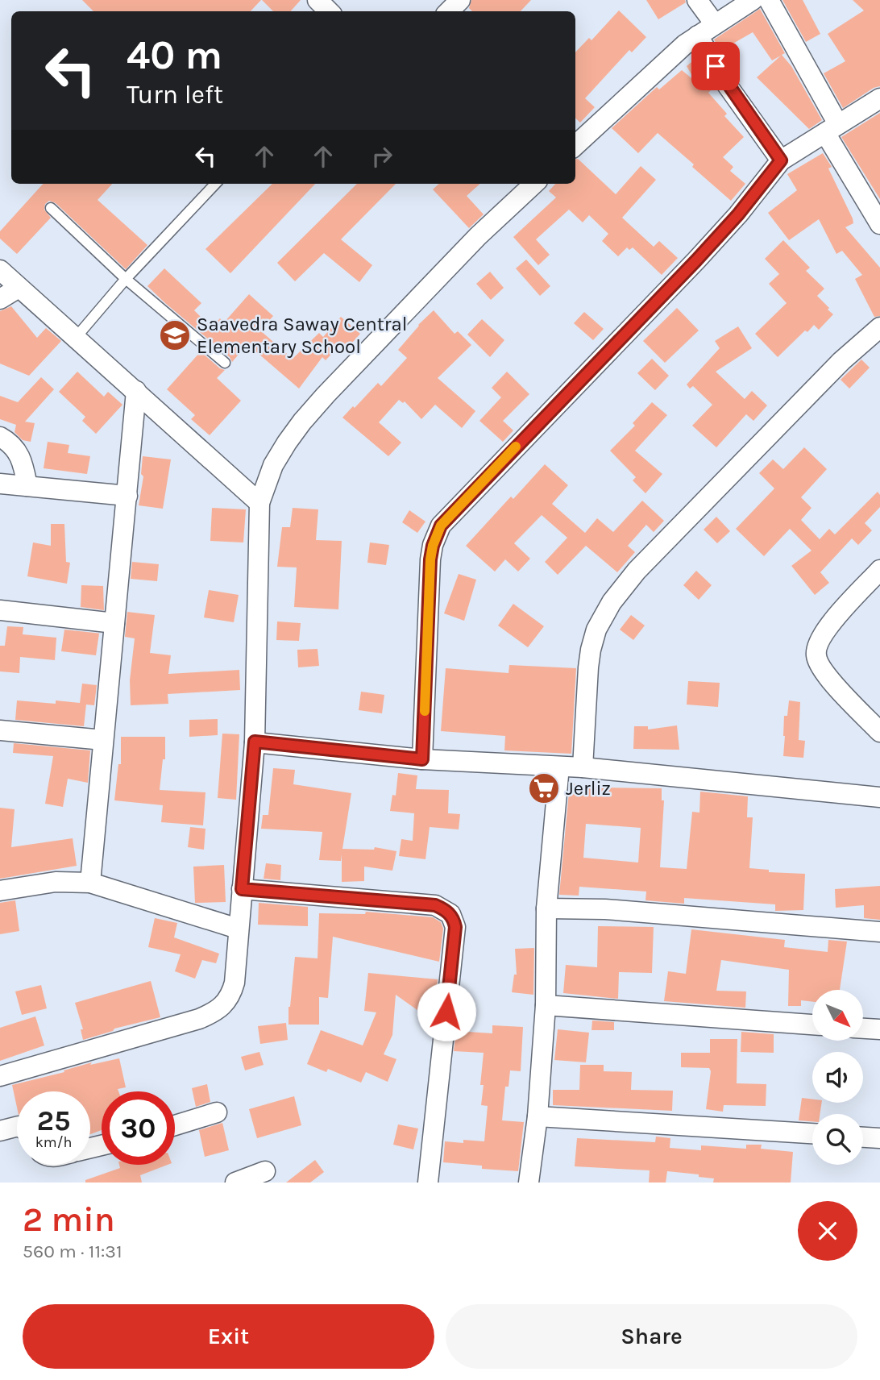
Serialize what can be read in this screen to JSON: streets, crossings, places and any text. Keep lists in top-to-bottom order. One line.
{"places":{"school or university":["Saavedra Saway Central Elementary School"],"supermarket":["Jerliz"]},"north":"bottom right","page":{"turn":["40 m","Turn left"],"speed":"25 km/h","limit":"30","heading":["2 min","560 m · 11:31"],"buttons":["Exit","Share"]}}
